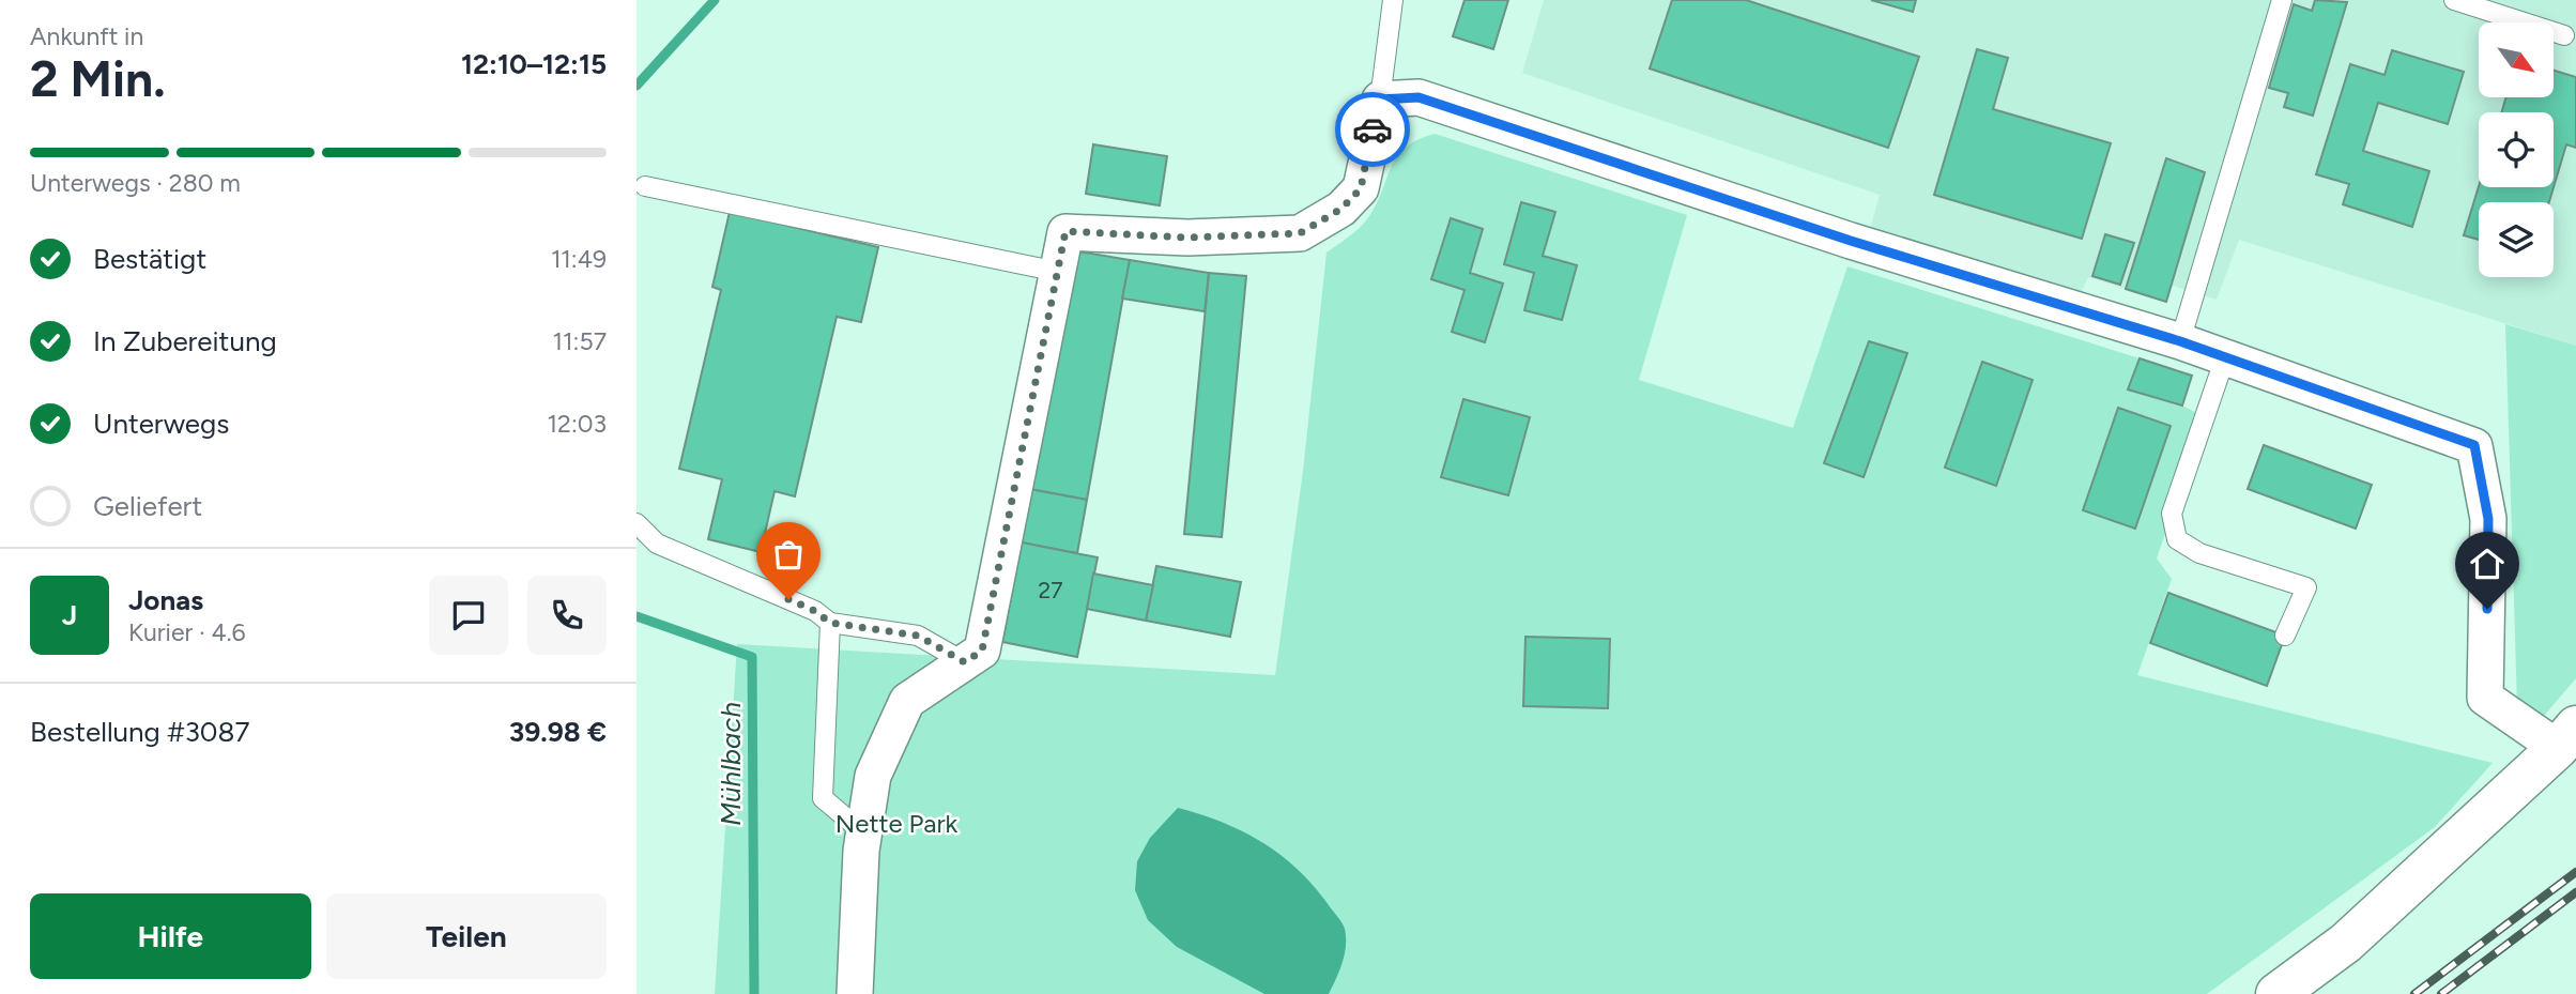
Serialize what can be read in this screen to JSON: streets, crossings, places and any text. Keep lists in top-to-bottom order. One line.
{"water":["Mühlbach"],"parks":["Nette Park"],"house_numbers":["27"],"north":"bottom right","page":{"heading":["2 Min.","Ankunft in","12:10–12:15"],"panel":["Jonas","Kurier · 4.6","Bestellung #3087","39.98 €"],"bar":"Unterwegs · 280 m","list":[["Bestätigt","11:49"],["In Zubereitung","11:57"],["Unterwegs","12:03"],"Geliefert"],"round":"J","buttons":["Hilfe","Teilen"]}}
